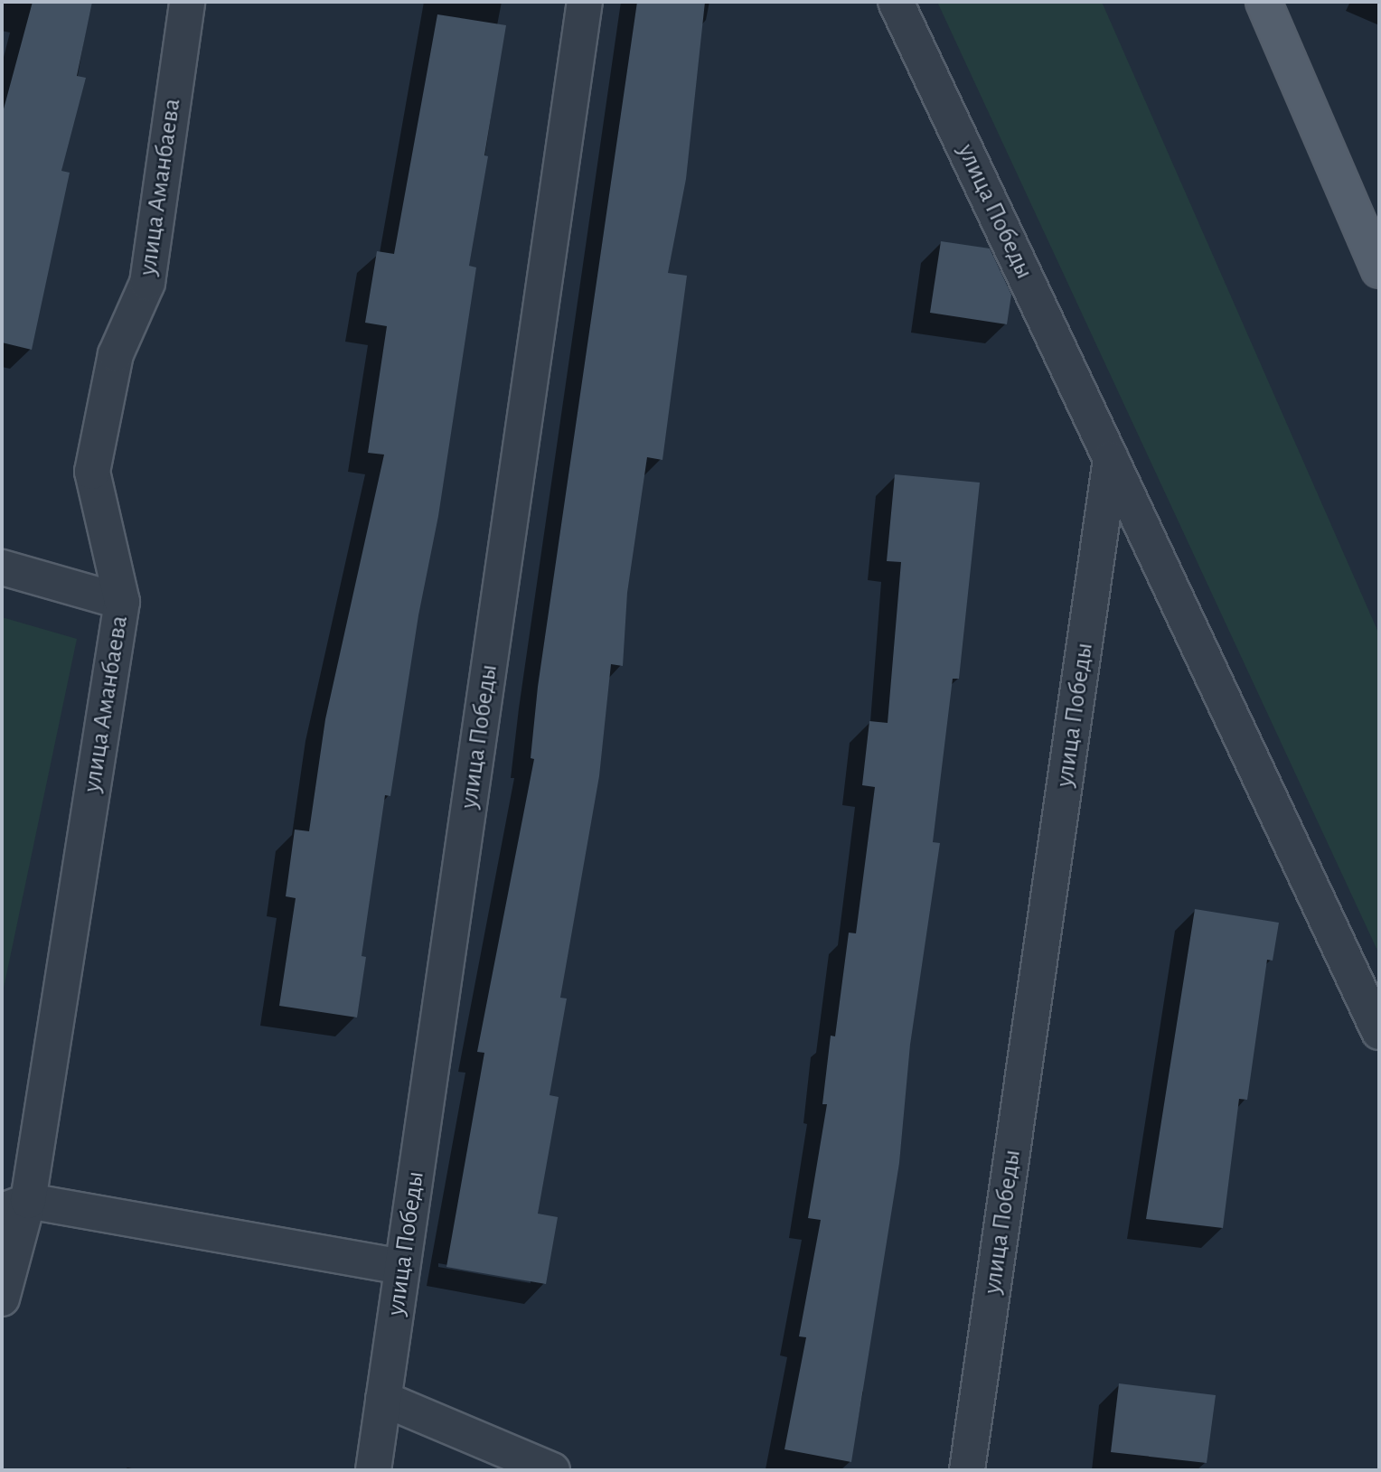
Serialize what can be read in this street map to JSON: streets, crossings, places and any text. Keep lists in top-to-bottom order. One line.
{"streets":{"street":["улица Аманбаева","улица Победы"]}}
